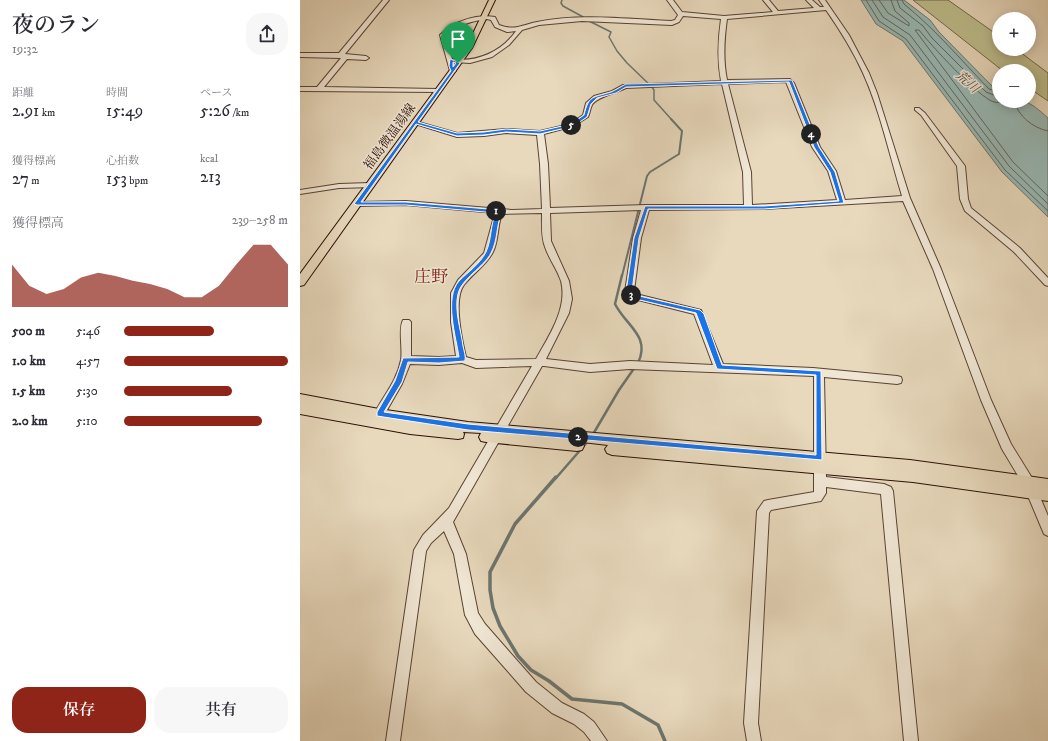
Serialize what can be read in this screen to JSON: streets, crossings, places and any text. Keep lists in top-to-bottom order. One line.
{"streets":{"main road":["福島微温湯線"]},"districts":["庄野"],"water":["荒川"],"page":{"heading":["夜のラン","19:32"],"map_buttons":["+","−"],"stats":[["距離","2.91 km"],["時間","15:49"],["ペース","5:26 /km"],["獲得標高","27 m"],["心拍数","153 bpm"],["kcal","213"]],"pins":["5","4","1","3","2"],"chart":["獲得標高","239–258 m"],"list":[{"name":"500 m","note":"5:46"},{"name":"1.0 km","note":"4:57"},{"name":"1.5 km","note":"5:30"},{"name":"2.0 km","note":"5:10"}],"buttons":["保存","共有"]}}
